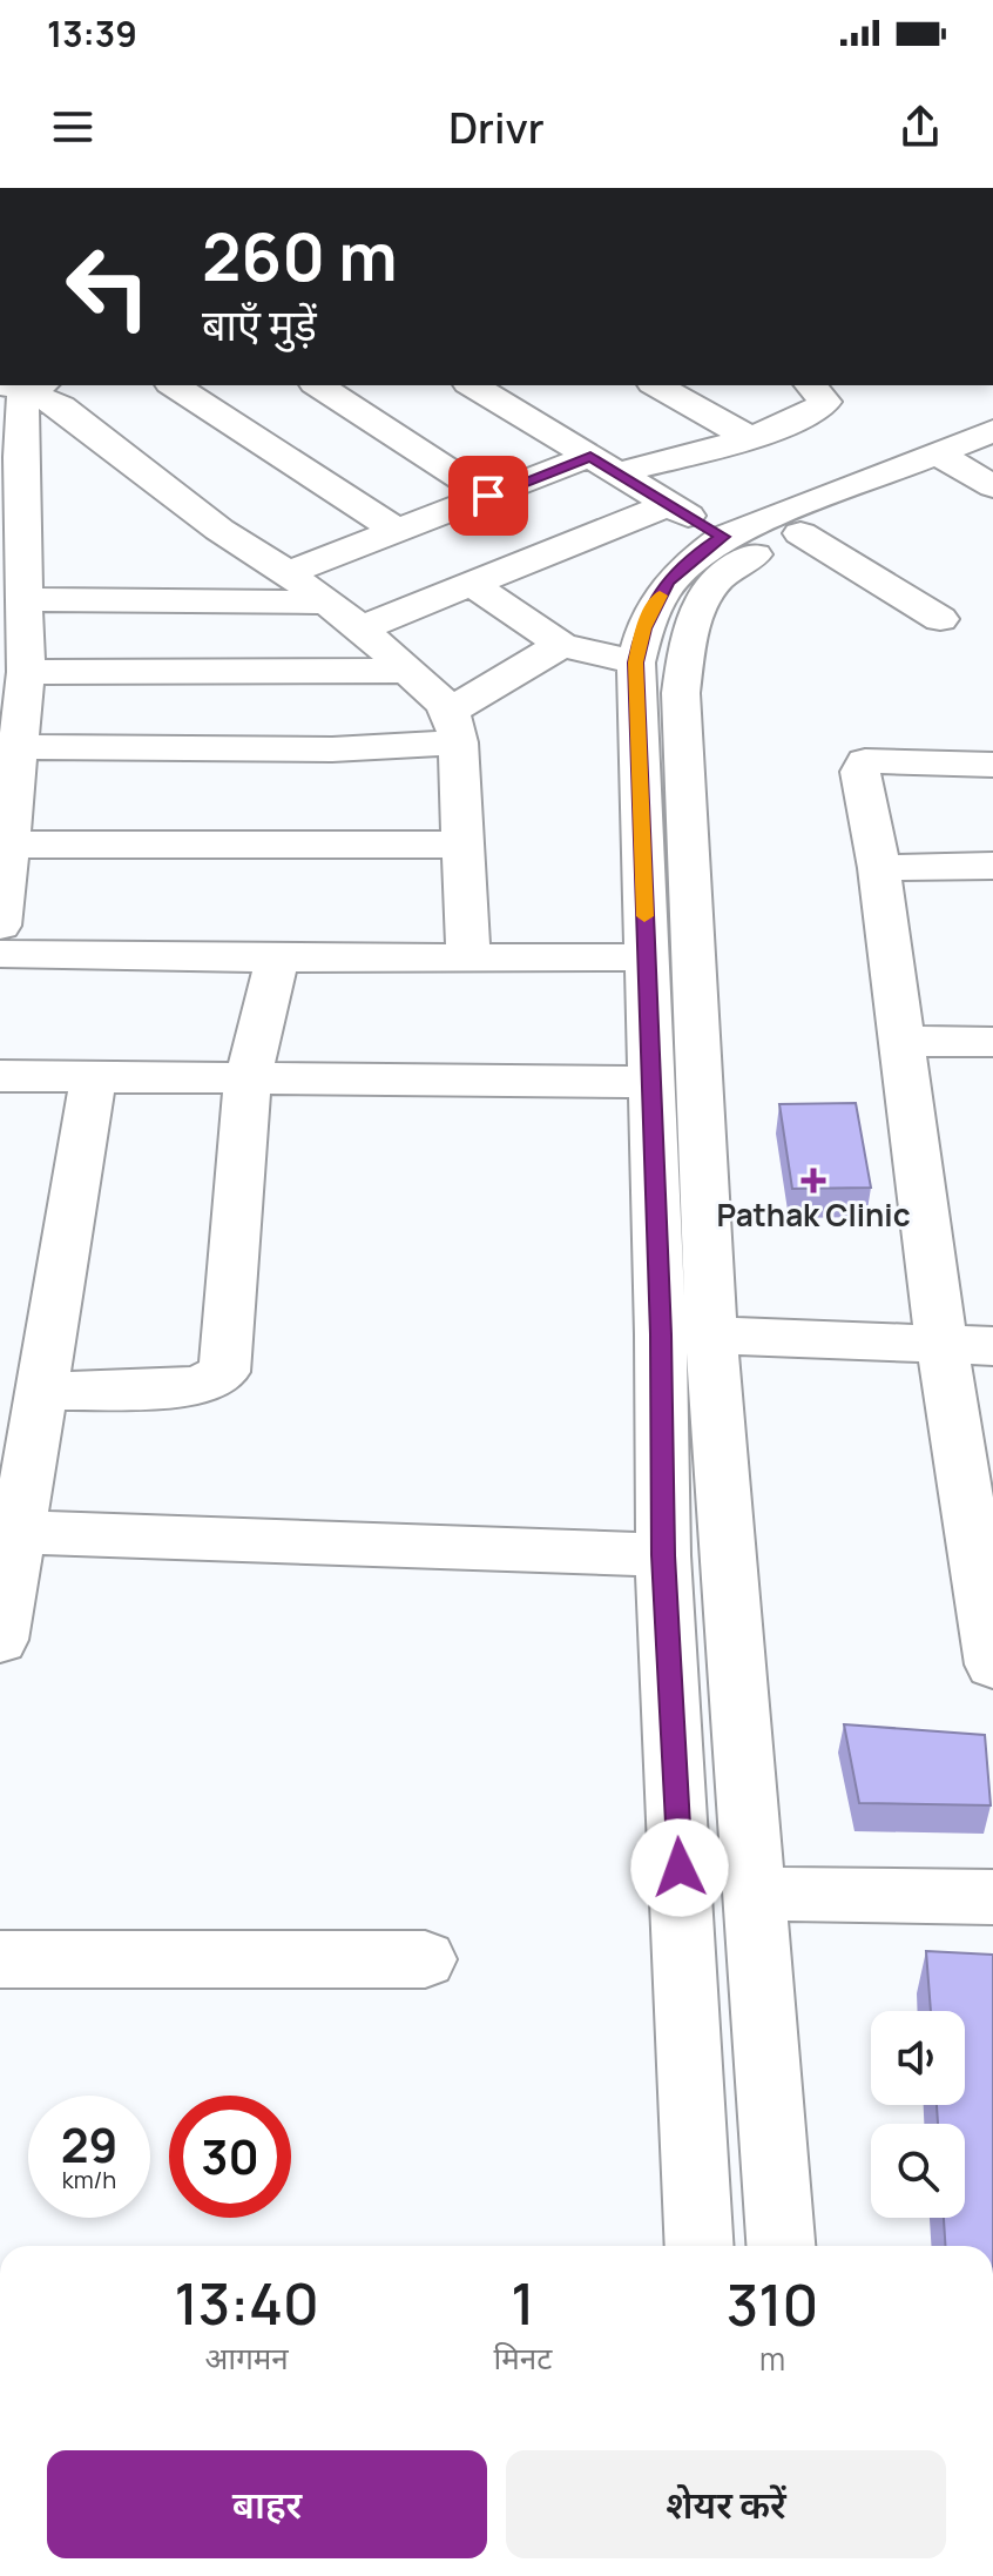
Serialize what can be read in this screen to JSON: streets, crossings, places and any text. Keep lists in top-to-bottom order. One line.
{"places":{"health":["Pathak Clinic"]},"page":{"status":"13:39","header":"Drivr","turn":["260 m","बाएँ मुड़ें"],"speed":"29 km/h","limit":"30","eta":["13:40","आगमन","1","मिनट","310","m"],"buttons":["बाहर","शेयर करें"]}}
